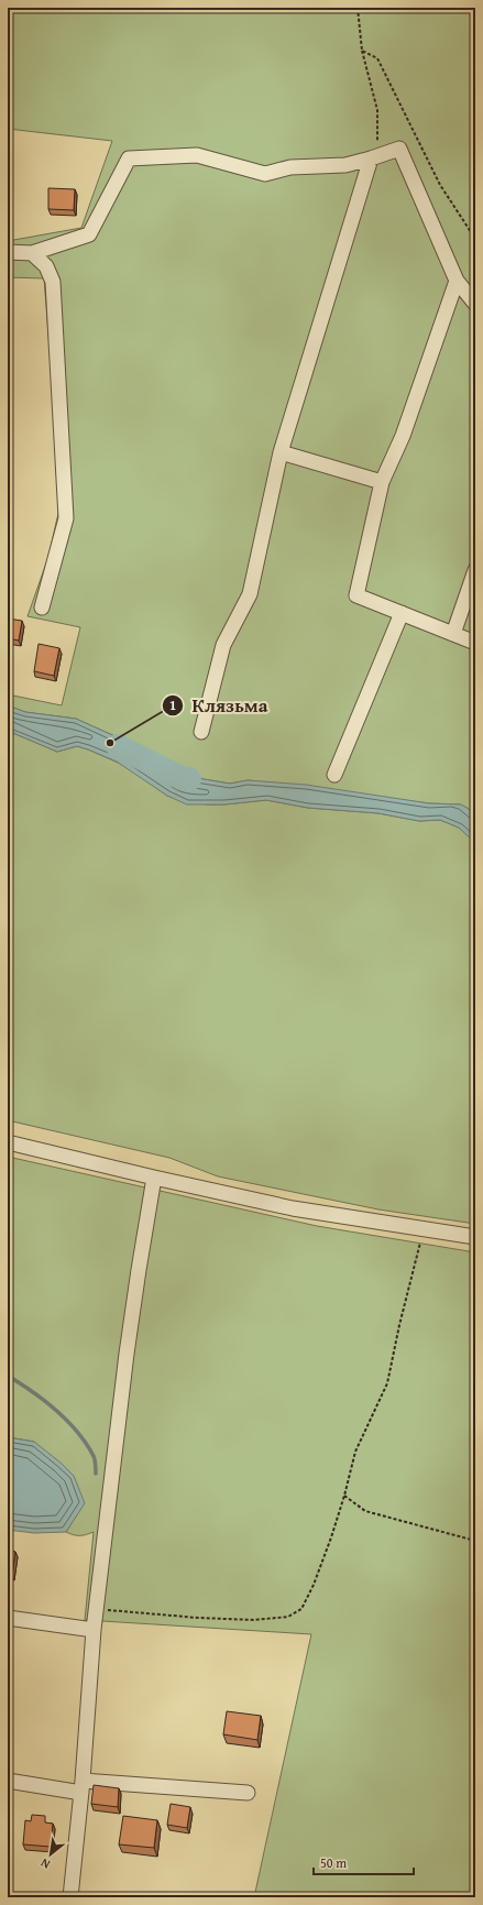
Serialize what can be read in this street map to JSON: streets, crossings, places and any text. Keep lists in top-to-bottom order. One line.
{"places":["Клязьма"],"scale_bar":"50 m","north":"bottom left"}
